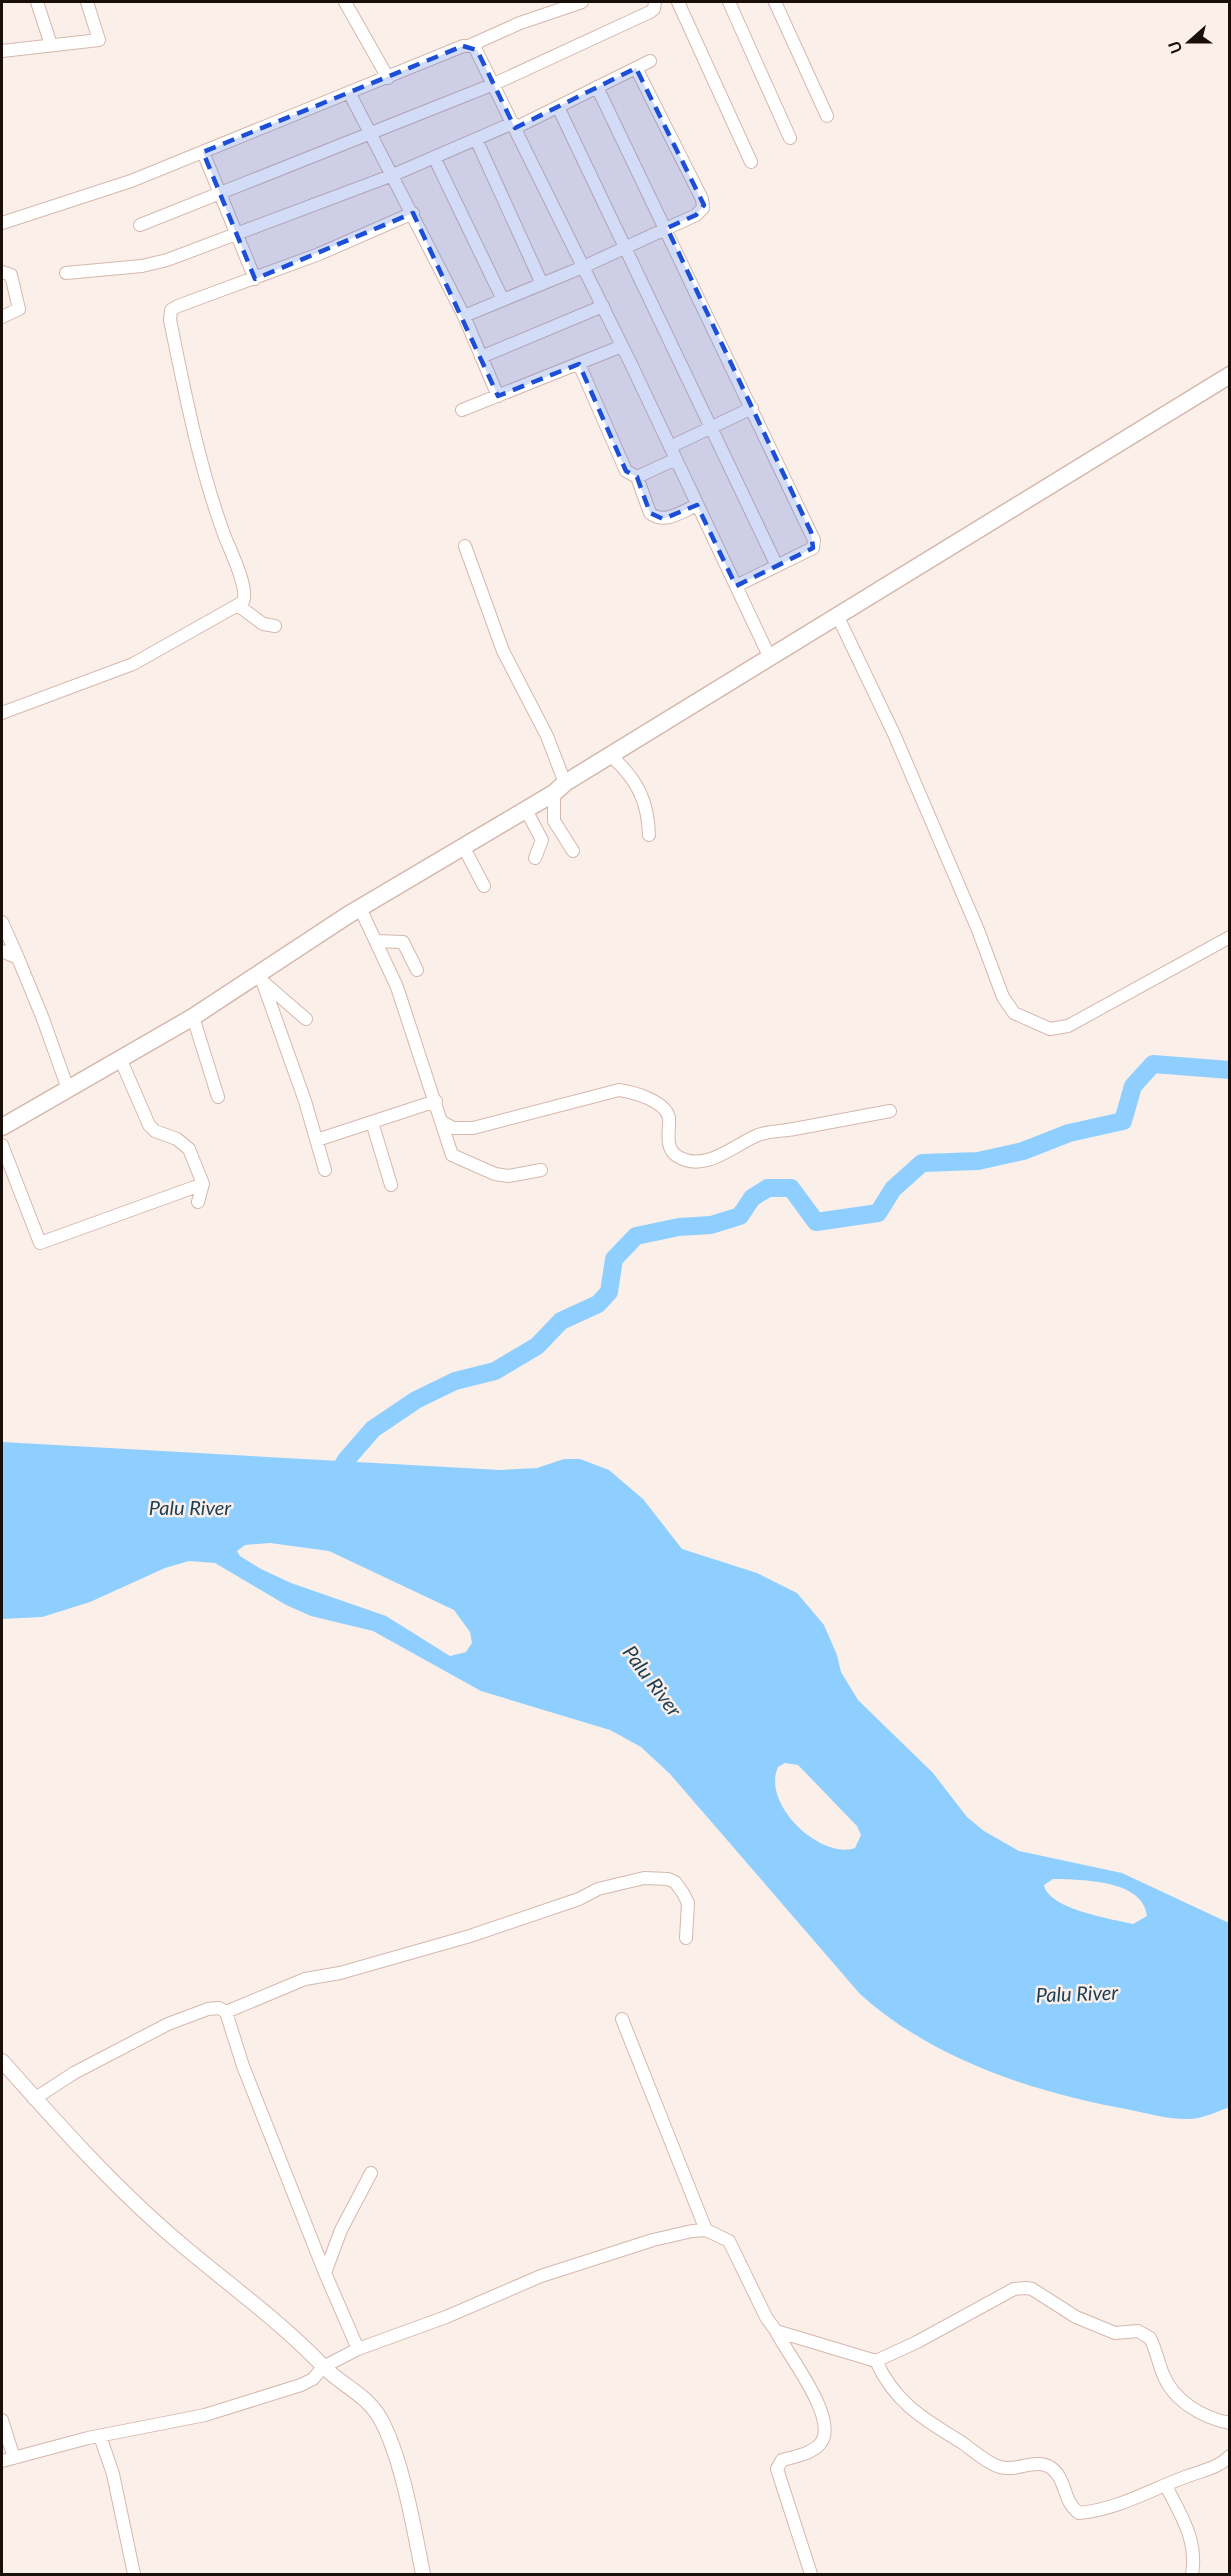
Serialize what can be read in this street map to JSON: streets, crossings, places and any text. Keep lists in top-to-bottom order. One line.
{"water":["Palu River"],"north":"left"}
